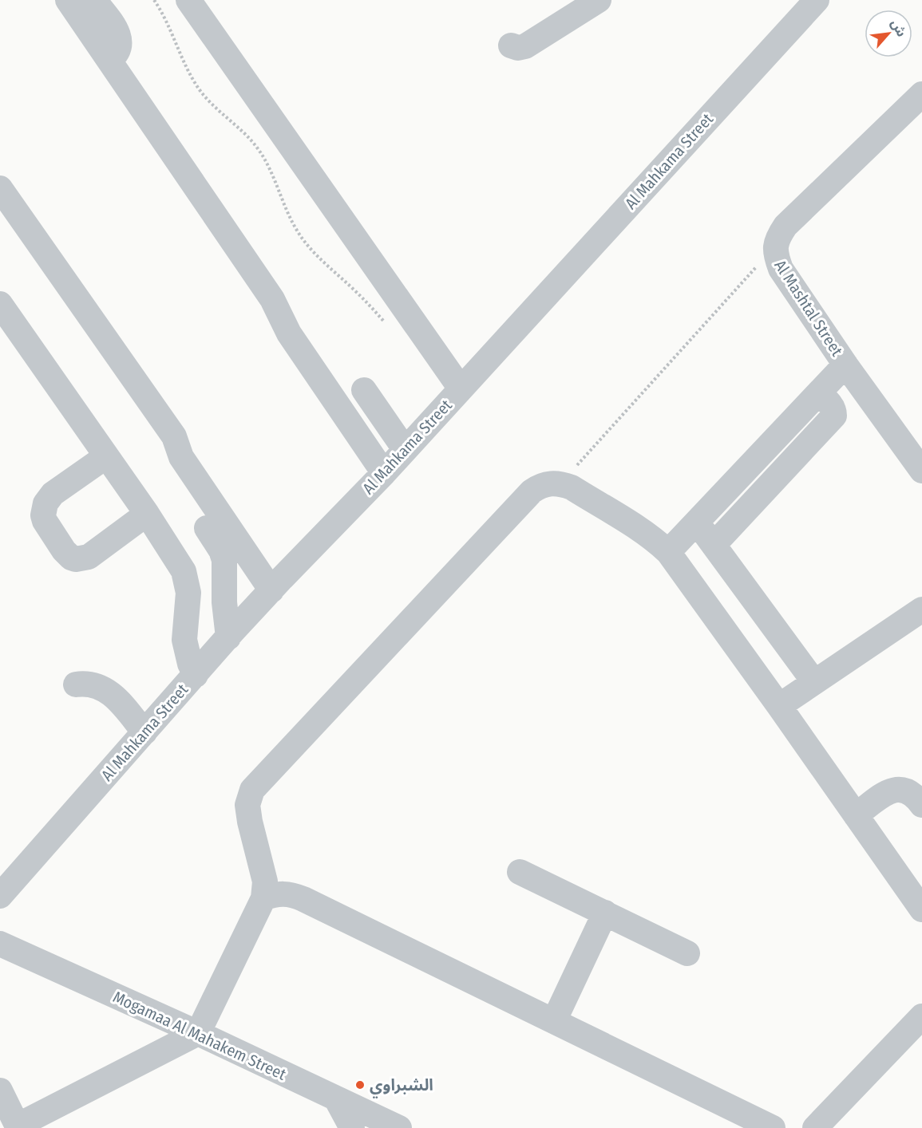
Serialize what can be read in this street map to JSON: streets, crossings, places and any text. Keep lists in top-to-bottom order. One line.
{"streets":{"street":["Al Mahkama Street","Al Mashtal Street","Mogamaa Al Mahakem Street"]},"places":["الشبراوي"],"north":"top right"}
